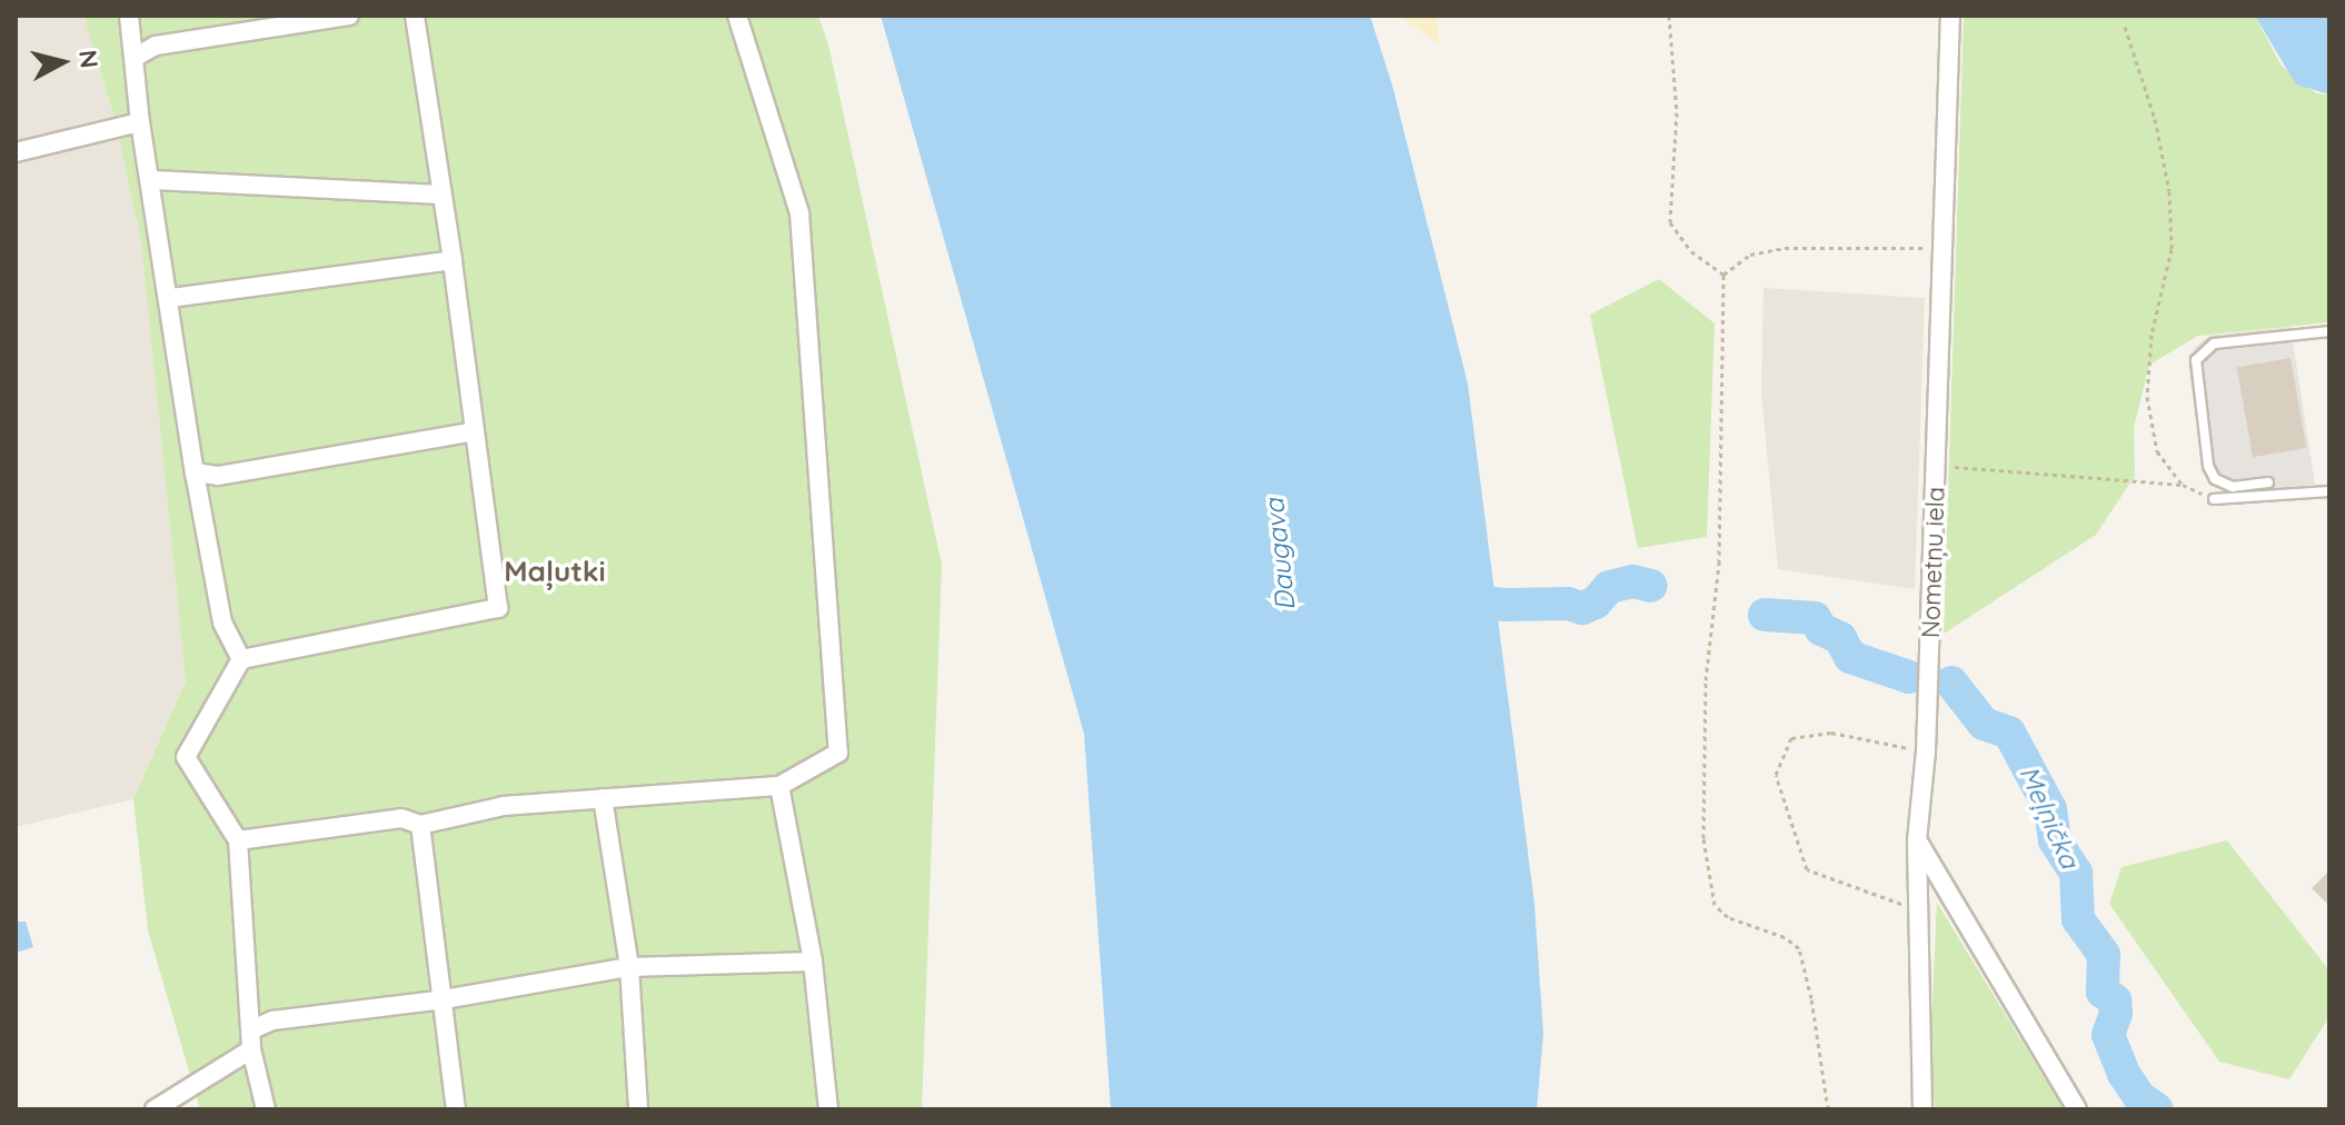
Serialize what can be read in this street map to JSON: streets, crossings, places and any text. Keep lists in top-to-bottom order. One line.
{"streets":{"street":["Nometņu iela"]},"districts":["Maļutki"],"water":["Daugava","Meļņička"],"north":"right"}
